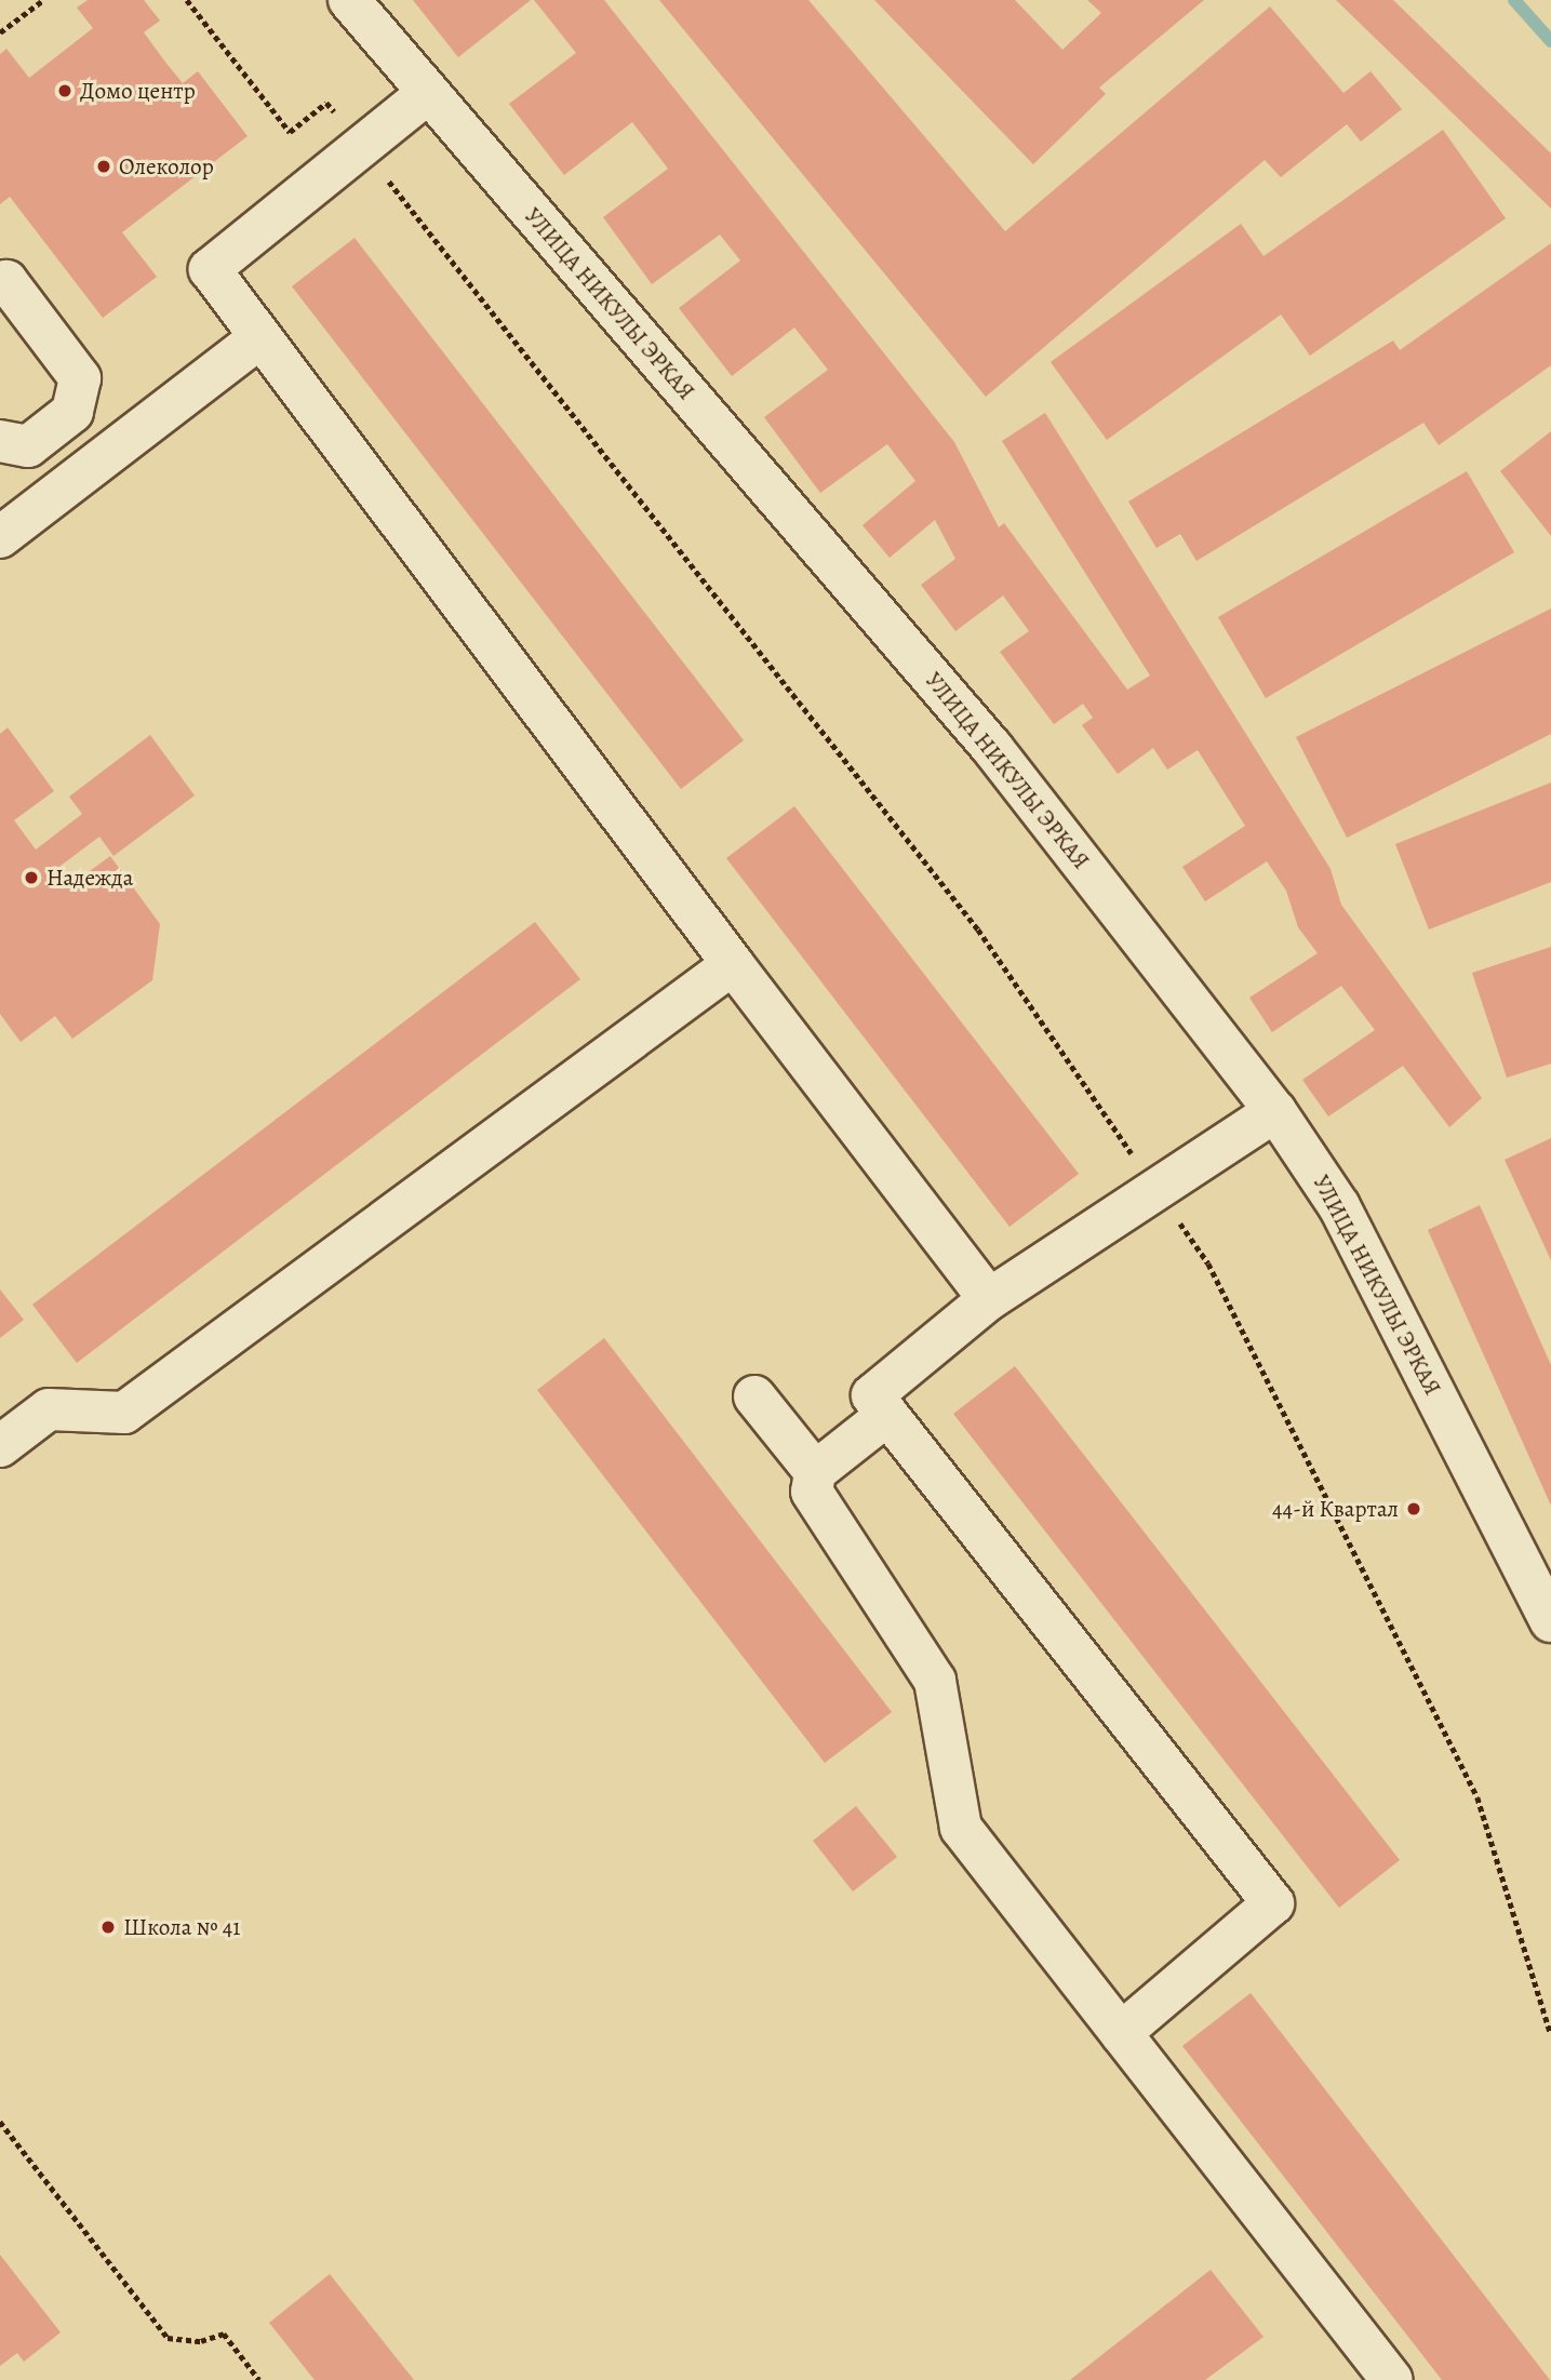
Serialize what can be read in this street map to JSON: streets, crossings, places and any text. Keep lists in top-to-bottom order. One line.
{"streets":{"street":["УЛИЦА НИКУЛЫ ЭРКАЯ"]},"places":["Домо центр","Олеколор","Надежда","44-й Квартал","Школа № 41"]}
